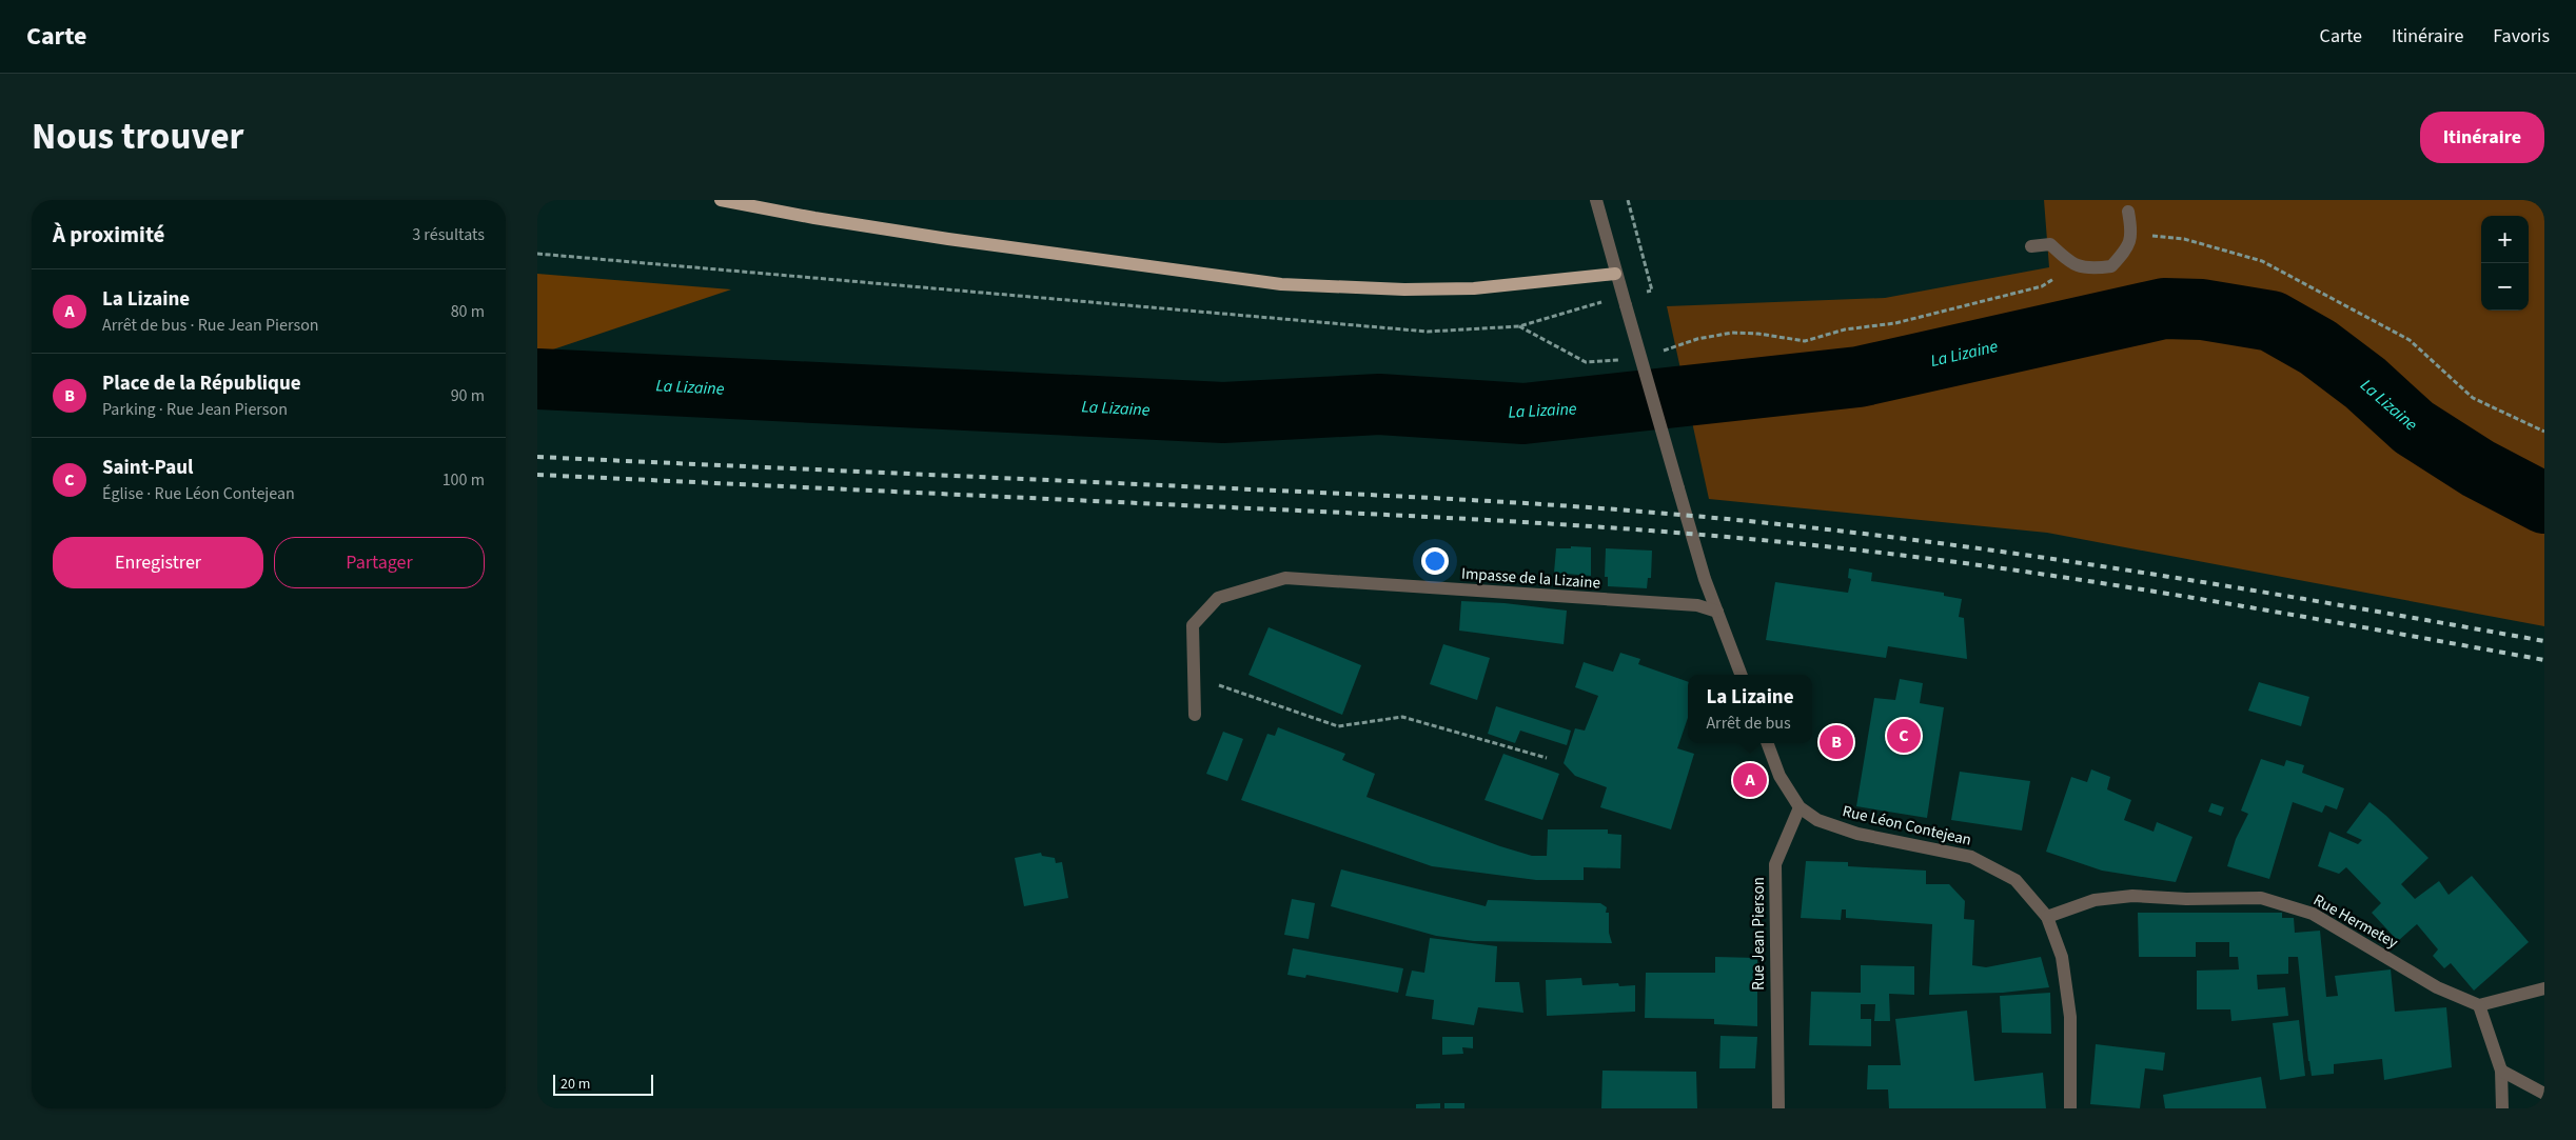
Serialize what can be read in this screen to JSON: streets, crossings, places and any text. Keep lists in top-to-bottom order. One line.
{"streets":{"street":["Impasse de la Lizaine","Rue Léon Contejean","Rue Hermetey","Rue Jean Pierson"]},"crossings":[["Rue Léon Contejean","Rue Hermetey"],["Rue Léon Contejean","Rue Jean Pierson"]],"water":["La Lizaine"],"scale_bar":"20 m","page":{"header":"Carte","nav":["Carte","Itinéraire","Favoris"],"title":"Nous trouver","buttons":["Itinéraire",["Enregistrer","Partager"]],"heading":["À proximité","3 résultats"],"map_buttons":["+","−"],"list":[{"mark":"A","name":"La Lizaine","note":"Arrêt de bus · Rue Jean Pierson","value":"80 m"},{"mark":"B","name":"Place de la République","note":"Parking · Rue Jean Pierson","value":"90 m"},{"mark":"C","name":"Saint-Paul","note":"Église · Rue Léon Contejean","value":"100 m"}],"popup":["La Lizaine","Arrêt de bus"],"pins":["C","B","A"],"scale":"20 m"}}
